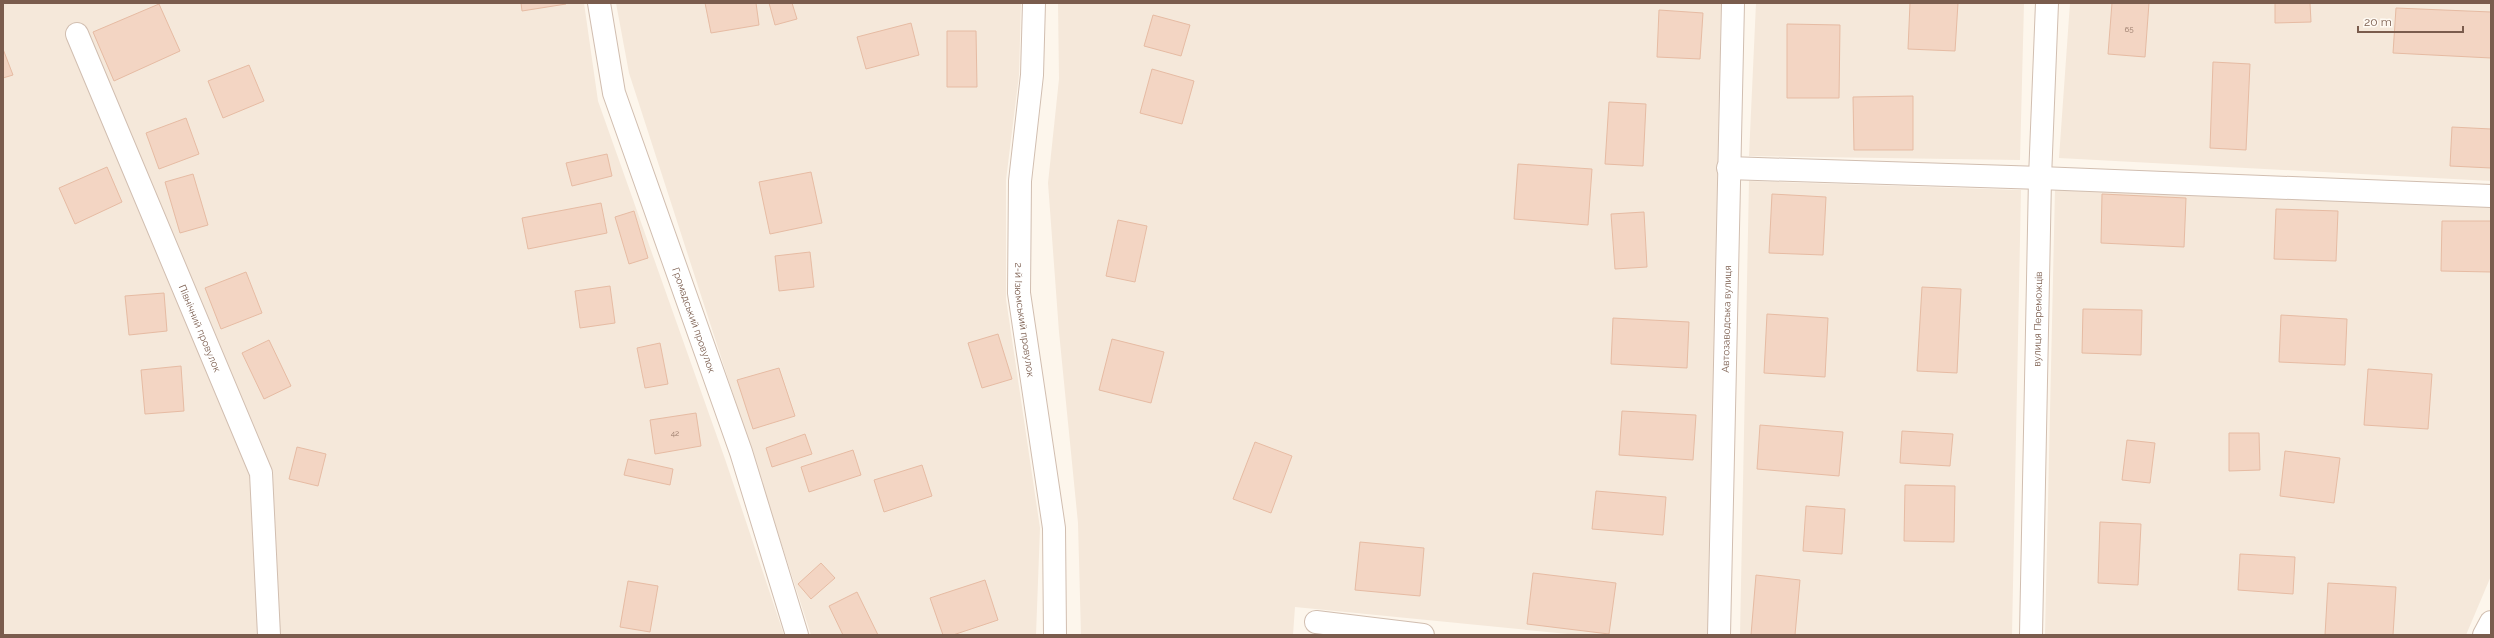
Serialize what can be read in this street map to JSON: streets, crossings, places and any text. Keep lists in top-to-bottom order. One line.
{"streets":{"street":["2-й Ізюмський провулок","Автозаводська вулиця","вулиця Переможців","Громадський провулок","Північний провулок"]},"house_numbers":["65","42"],"scale_bar":"20 m"}
